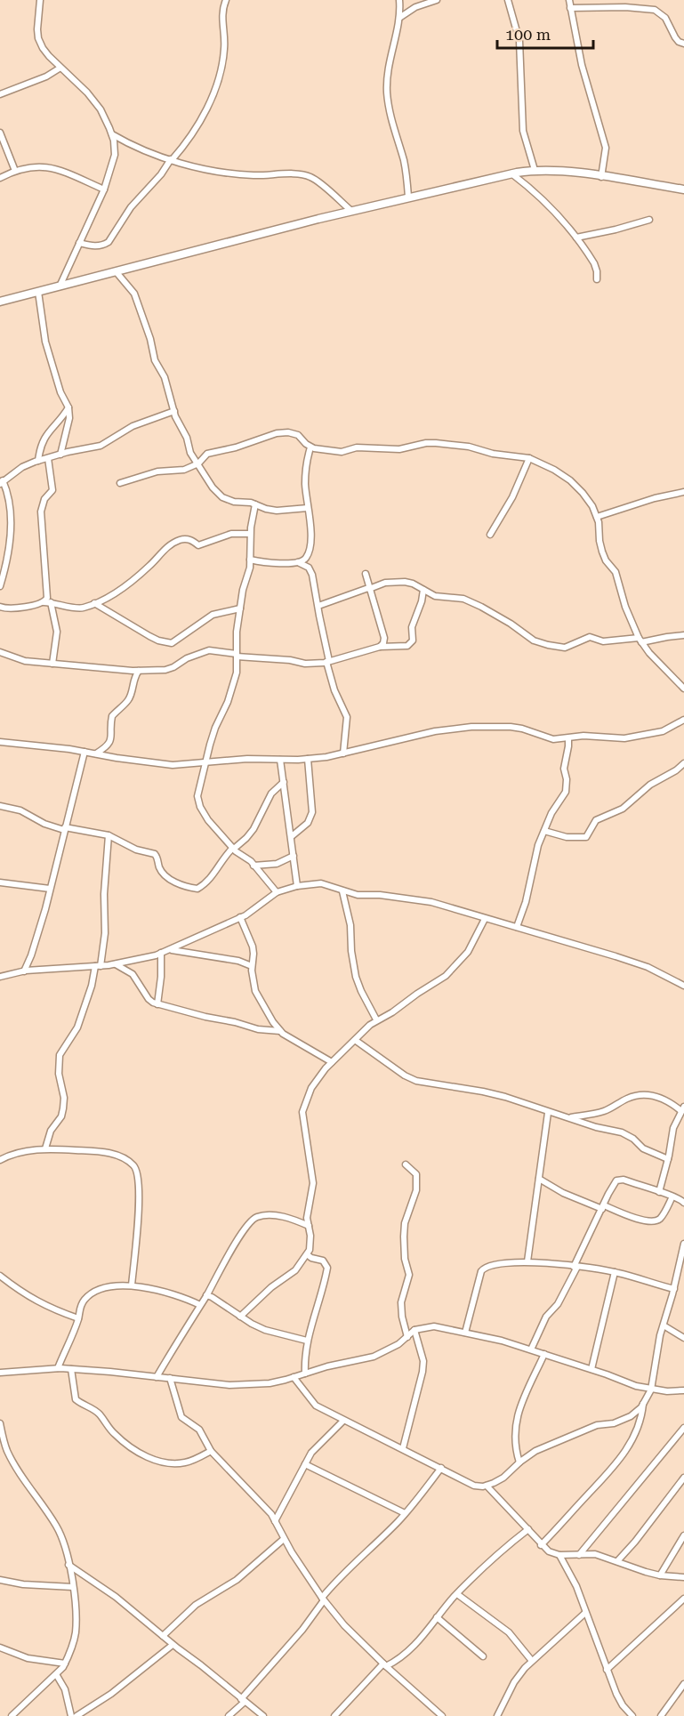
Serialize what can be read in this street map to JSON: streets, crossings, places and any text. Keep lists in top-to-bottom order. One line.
{"scale_bar":"100 m"}
